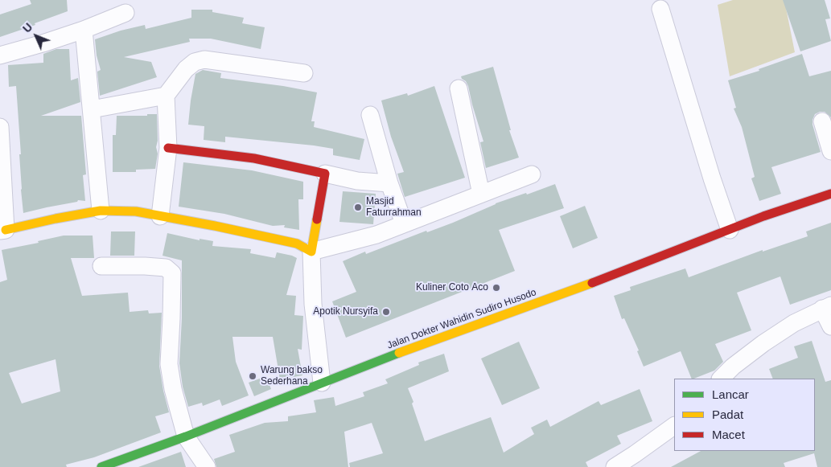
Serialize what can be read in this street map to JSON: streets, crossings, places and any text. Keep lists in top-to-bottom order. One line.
{"streets":{"street":["Jalan Dokter Wahidin Sudiro Husodo"]},"places":["Masjid Faturrahman","Kuliner Coto Aco","Apotik Nursyifa","Warung bakso Sederhana"],"legend":["Lancar","Padat","Macet"],"north":"top left"}
